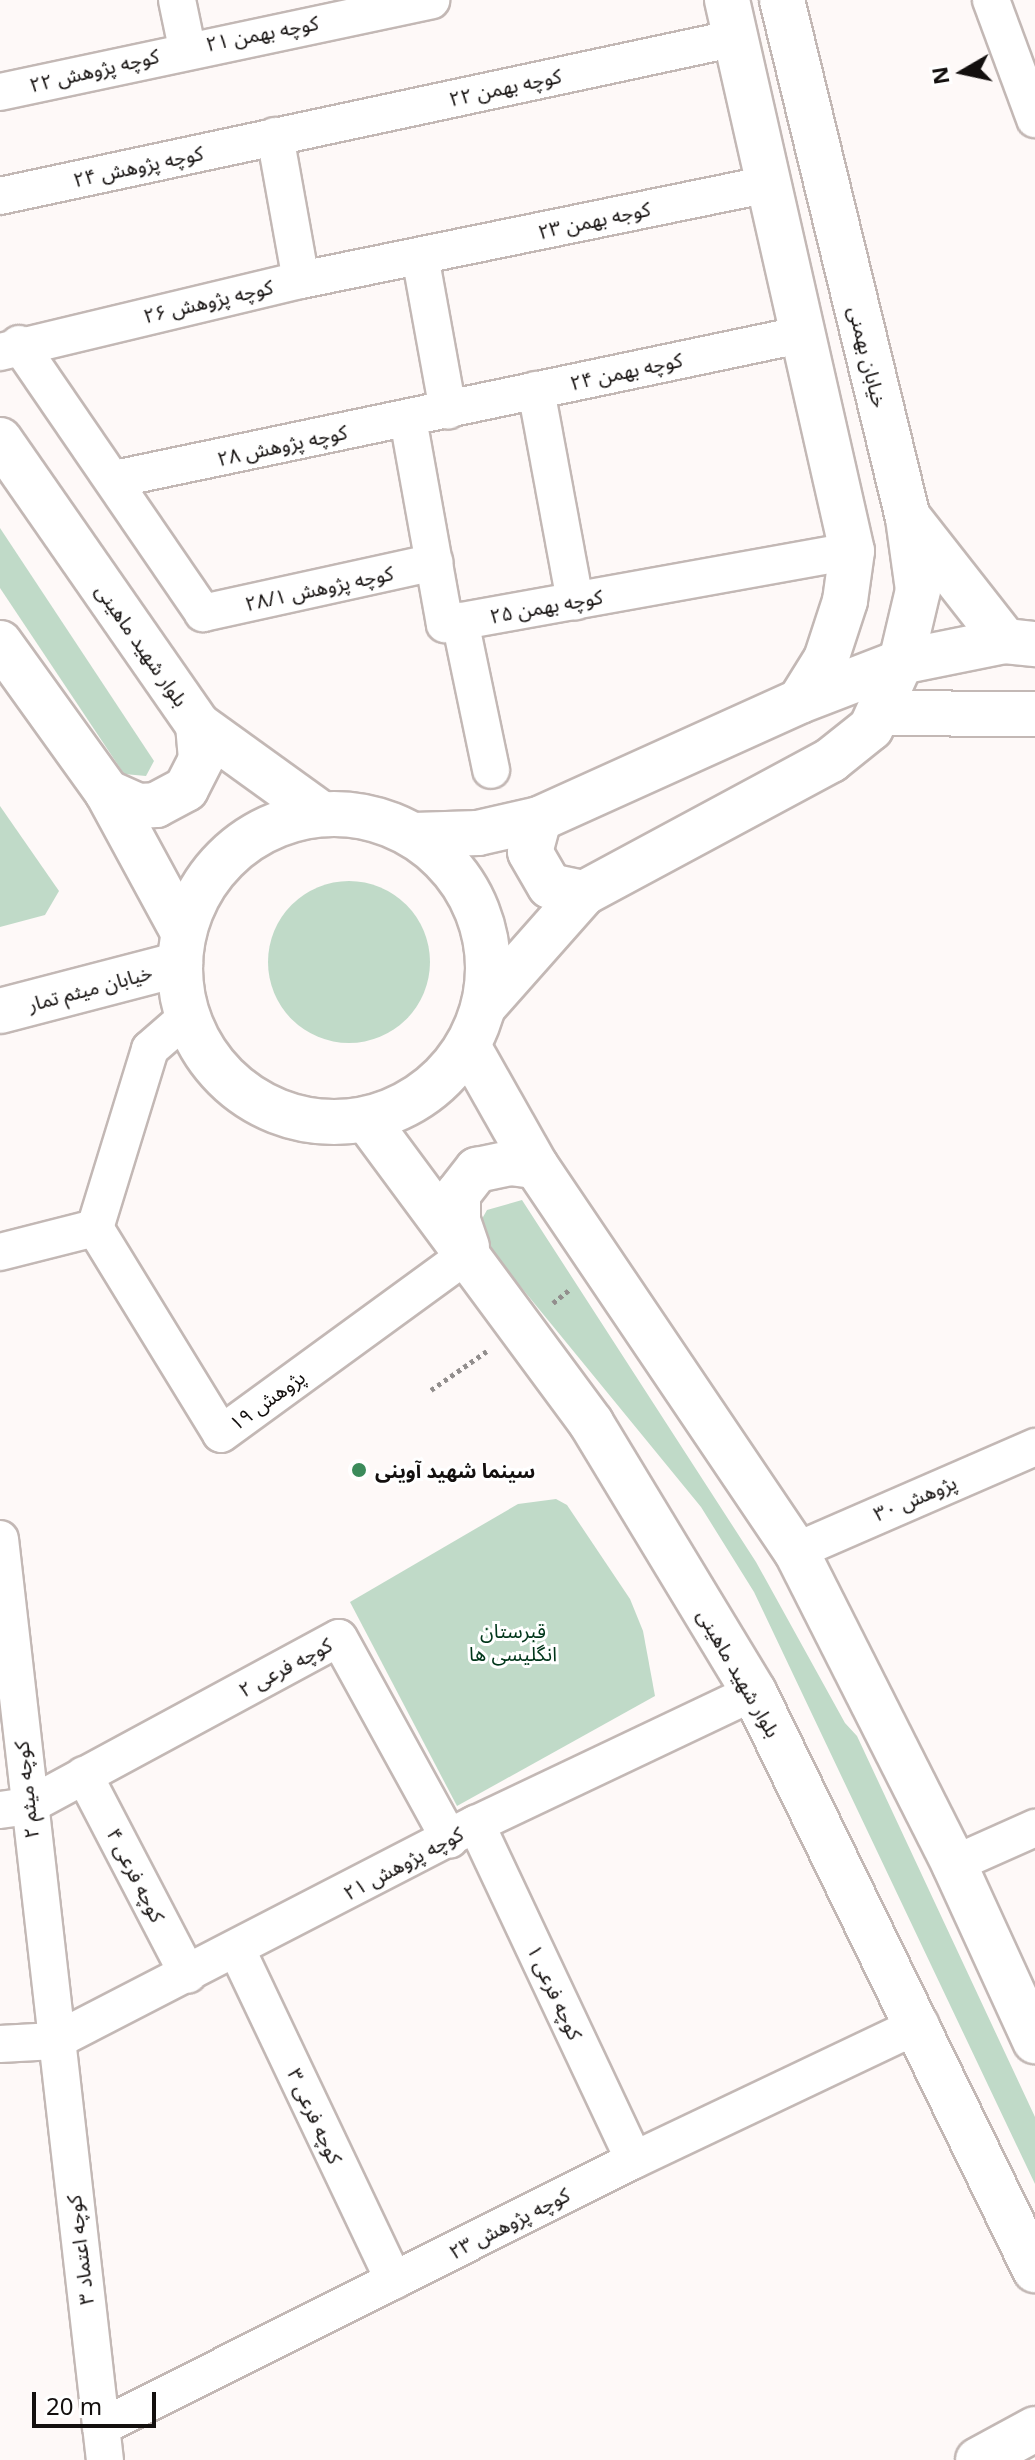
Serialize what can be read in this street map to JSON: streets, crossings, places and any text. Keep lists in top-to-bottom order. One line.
{"streets":{"main road":["خیابان بهمنی","بلوار شهید ماهینی","خیابان میثم تمار"],"street":["کوچه بهمن ۲۱","کوچه پژوهش ۲۲","کوچه بهمن ۲۲","کوچه پژوهش ۲۴","کوجه بهمن ۲۳","کوچه پژوهش ۲۶","کوچه بهمن ۲۴","کوچه پژوهش ۲۸","کوچه پژوهش ۲۸/۱","کوچه بهمن ۲۵","پژوهش ۱۹","پژوهش ۳۰","کوچه فرعی ۲","کوچه میثم ۲","کوچه پژوهش ۲۱","کوچه فرعی ۴","کوچه فرعی ۱","کوچه فرعی ۳","کوچه پژوهش ۲۳","کوچه اعتماد ۳"]},"crossings":[["کوچه بهمن ۲۱","کوچه پژوهش ۲۲"],["کوچه بهمن ۲۲","کوچه پژوهش ۲۴"],["کوجه بهمن ۲۳","کوچه پژوهش ۲۶"],["کوچه بهمن ۲۴","کوچه پژوهش ۲۸"],["کوچه پژوهش ۲۸","کوچه پژوهش ۲۸/۱"],["بلوار شهید ماهینی","پژوهش ۱۹"],["بلوار شهید ماهینی","کوچه پژوهش ۲۱"],["بلوار شهید ماهینی","کوچه پژوهش ۲۳"],["کوچه فرعی ۲","کوچه میثم ۲"],["کوچه فرعی ۲","کوچه پژوهش ۲۱"],["کوچه فرعی ۲","کوچه فرعی ۴"],["کوچه فرعی ۲","کوچه فرعی ۱"],["کوچه میثم ۲","کوچه پژوهش ۲۱"],["کوچه میثم ۲","کوچه اعتماد ۳"],["کوچه پژوهش ۲۱","کوچه فرعی ۴"],["کوچه پژوهش ۲۱","کوچه فرعی ۱"],["کوچه پژوهش ۲۱","کوچه فرعی ۳"],["کوچه پژوهش ۲۱","کوچه اعتماد ۳"],["کوچه فرعی ۱","کوچه پژوهش ۲۳"],["کوچه فرعی ۳","کوچه پژوهش ۲۳"],["کوچه پژوهش ۲۳","کوچه اعتماد ۳"]],"parks":["قبرستان انگلیسی ها"],"places":["سینما شهید آوینی"],"scale_bar":"20 m","north":"left"}
